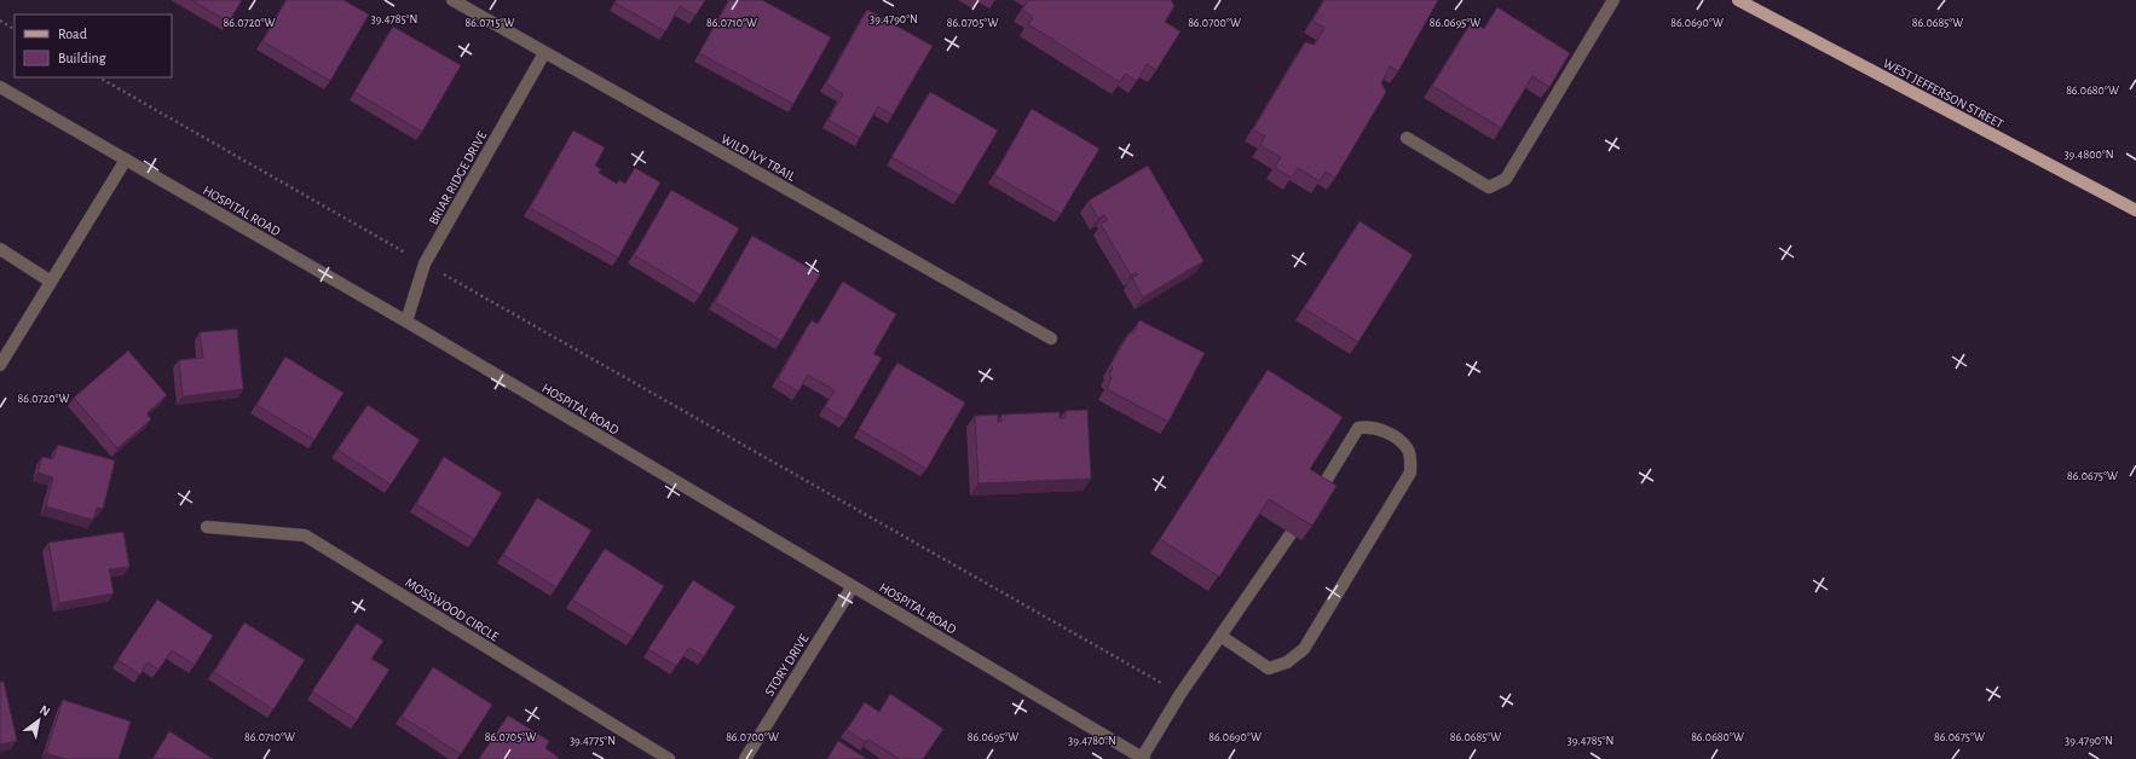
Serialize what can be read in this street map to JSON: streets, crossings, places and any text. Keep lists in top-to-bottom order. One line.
{"streets":{"main road":["WEST JEFFERSON STREET"],"street":["WILD IVY TRAIL","BRIAR RIDGE DRIVE","HOSPITAL ROAD","MOSSWOOD CIRCLE","STORY DRIVE"]},"crossings":[["WILD IVY TRAIL","BRIAR RIDGE DRIVE"],["BRIAR RIDGE DRIVE","HOSPITAL ROAD"],["HOSPITAL ROAD","STORY DRIVE"]],"legend":["Road","Building"],"north":"top right","coordinates":["39.4785°N","39.4790°N","86.0720°W","86.0715°W","86.0710°W","86.0705°W","86.0700°W","86.0695°W","86.0690°W","86.0685°W","86.0680°W","39.4800°N","86.0675°W","39.4775°N","39.4780°N"]}
